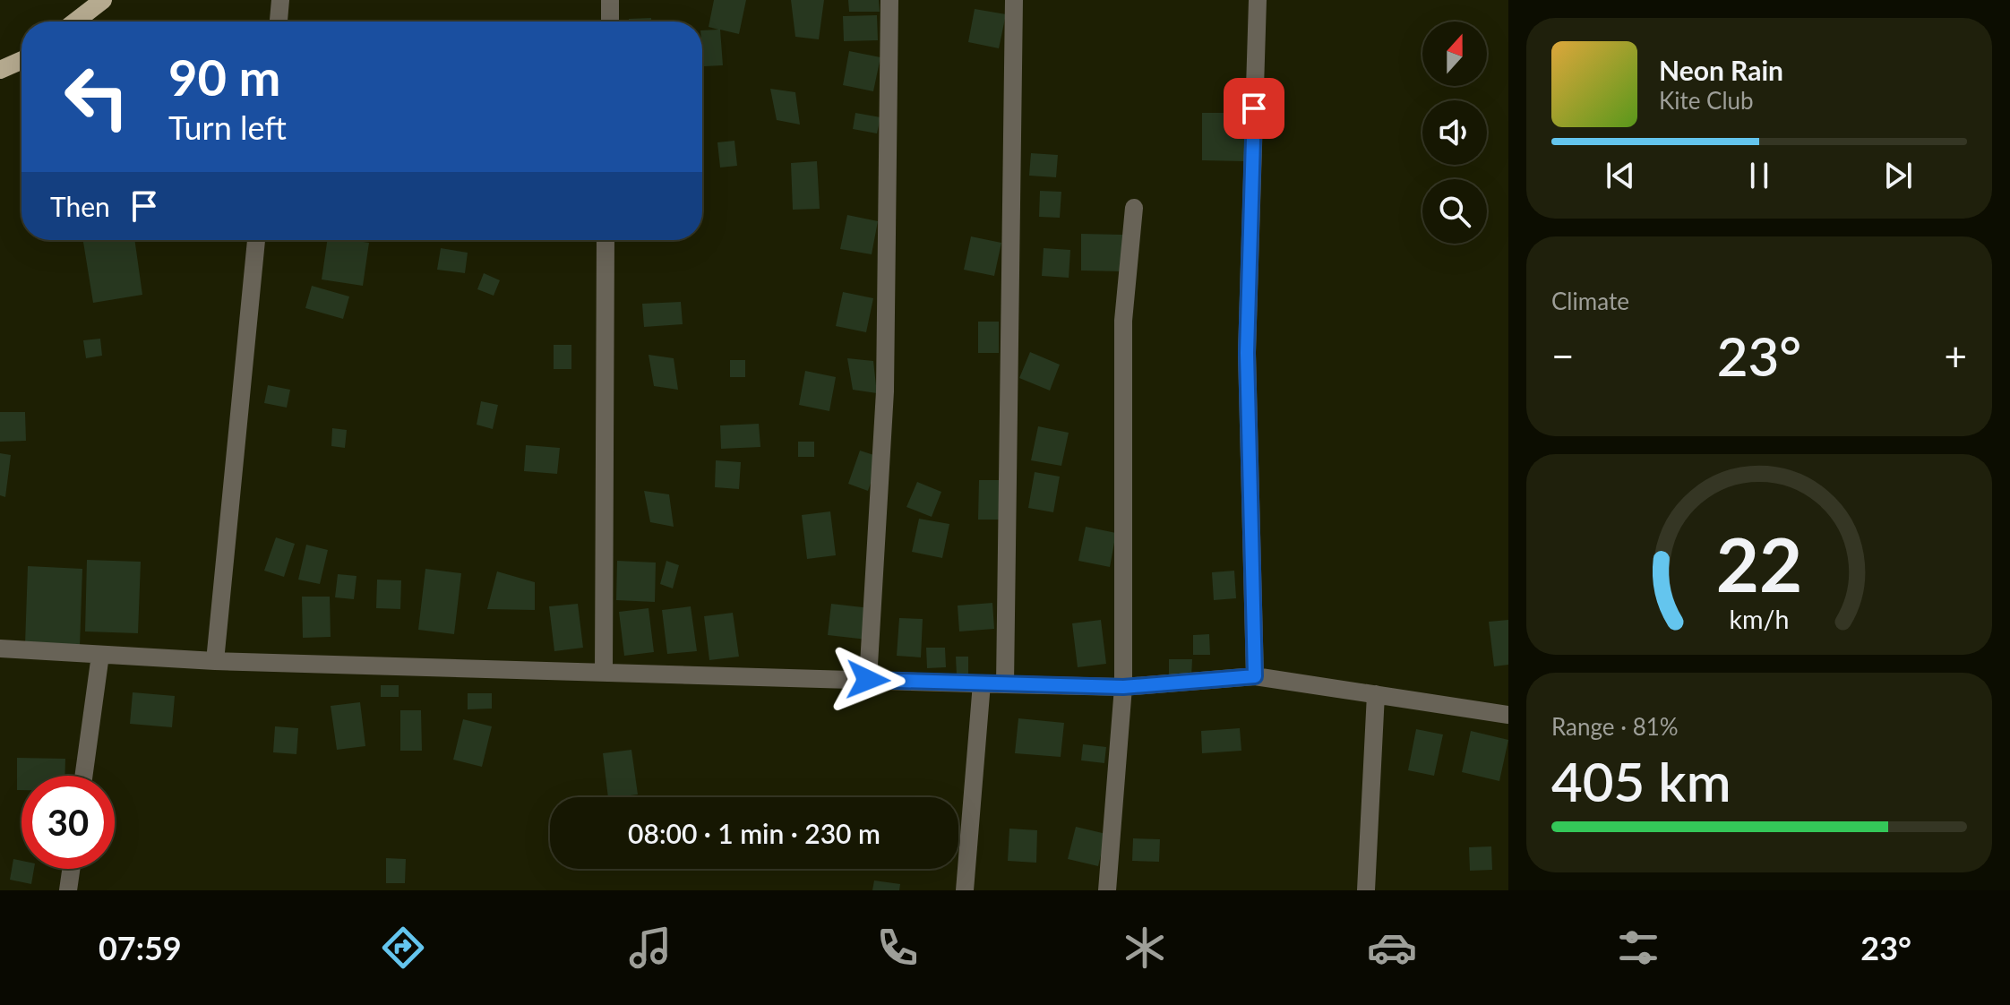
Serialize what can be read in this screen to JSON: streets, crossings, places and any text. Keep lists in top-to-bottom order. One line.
{"north":"top","page":{"turn":["90 m","Turn left"],"song":["Neon Rain","Kite Club"],"then":"Then","tile":["Climate",["Range · 81%","405 km"]],"heat":["−","23°","+"],"limit":"30","trip":"08:00 · 1 min · 230 m","tabs":["07:59","23°"],"gauge":["22","km/h"]}}
